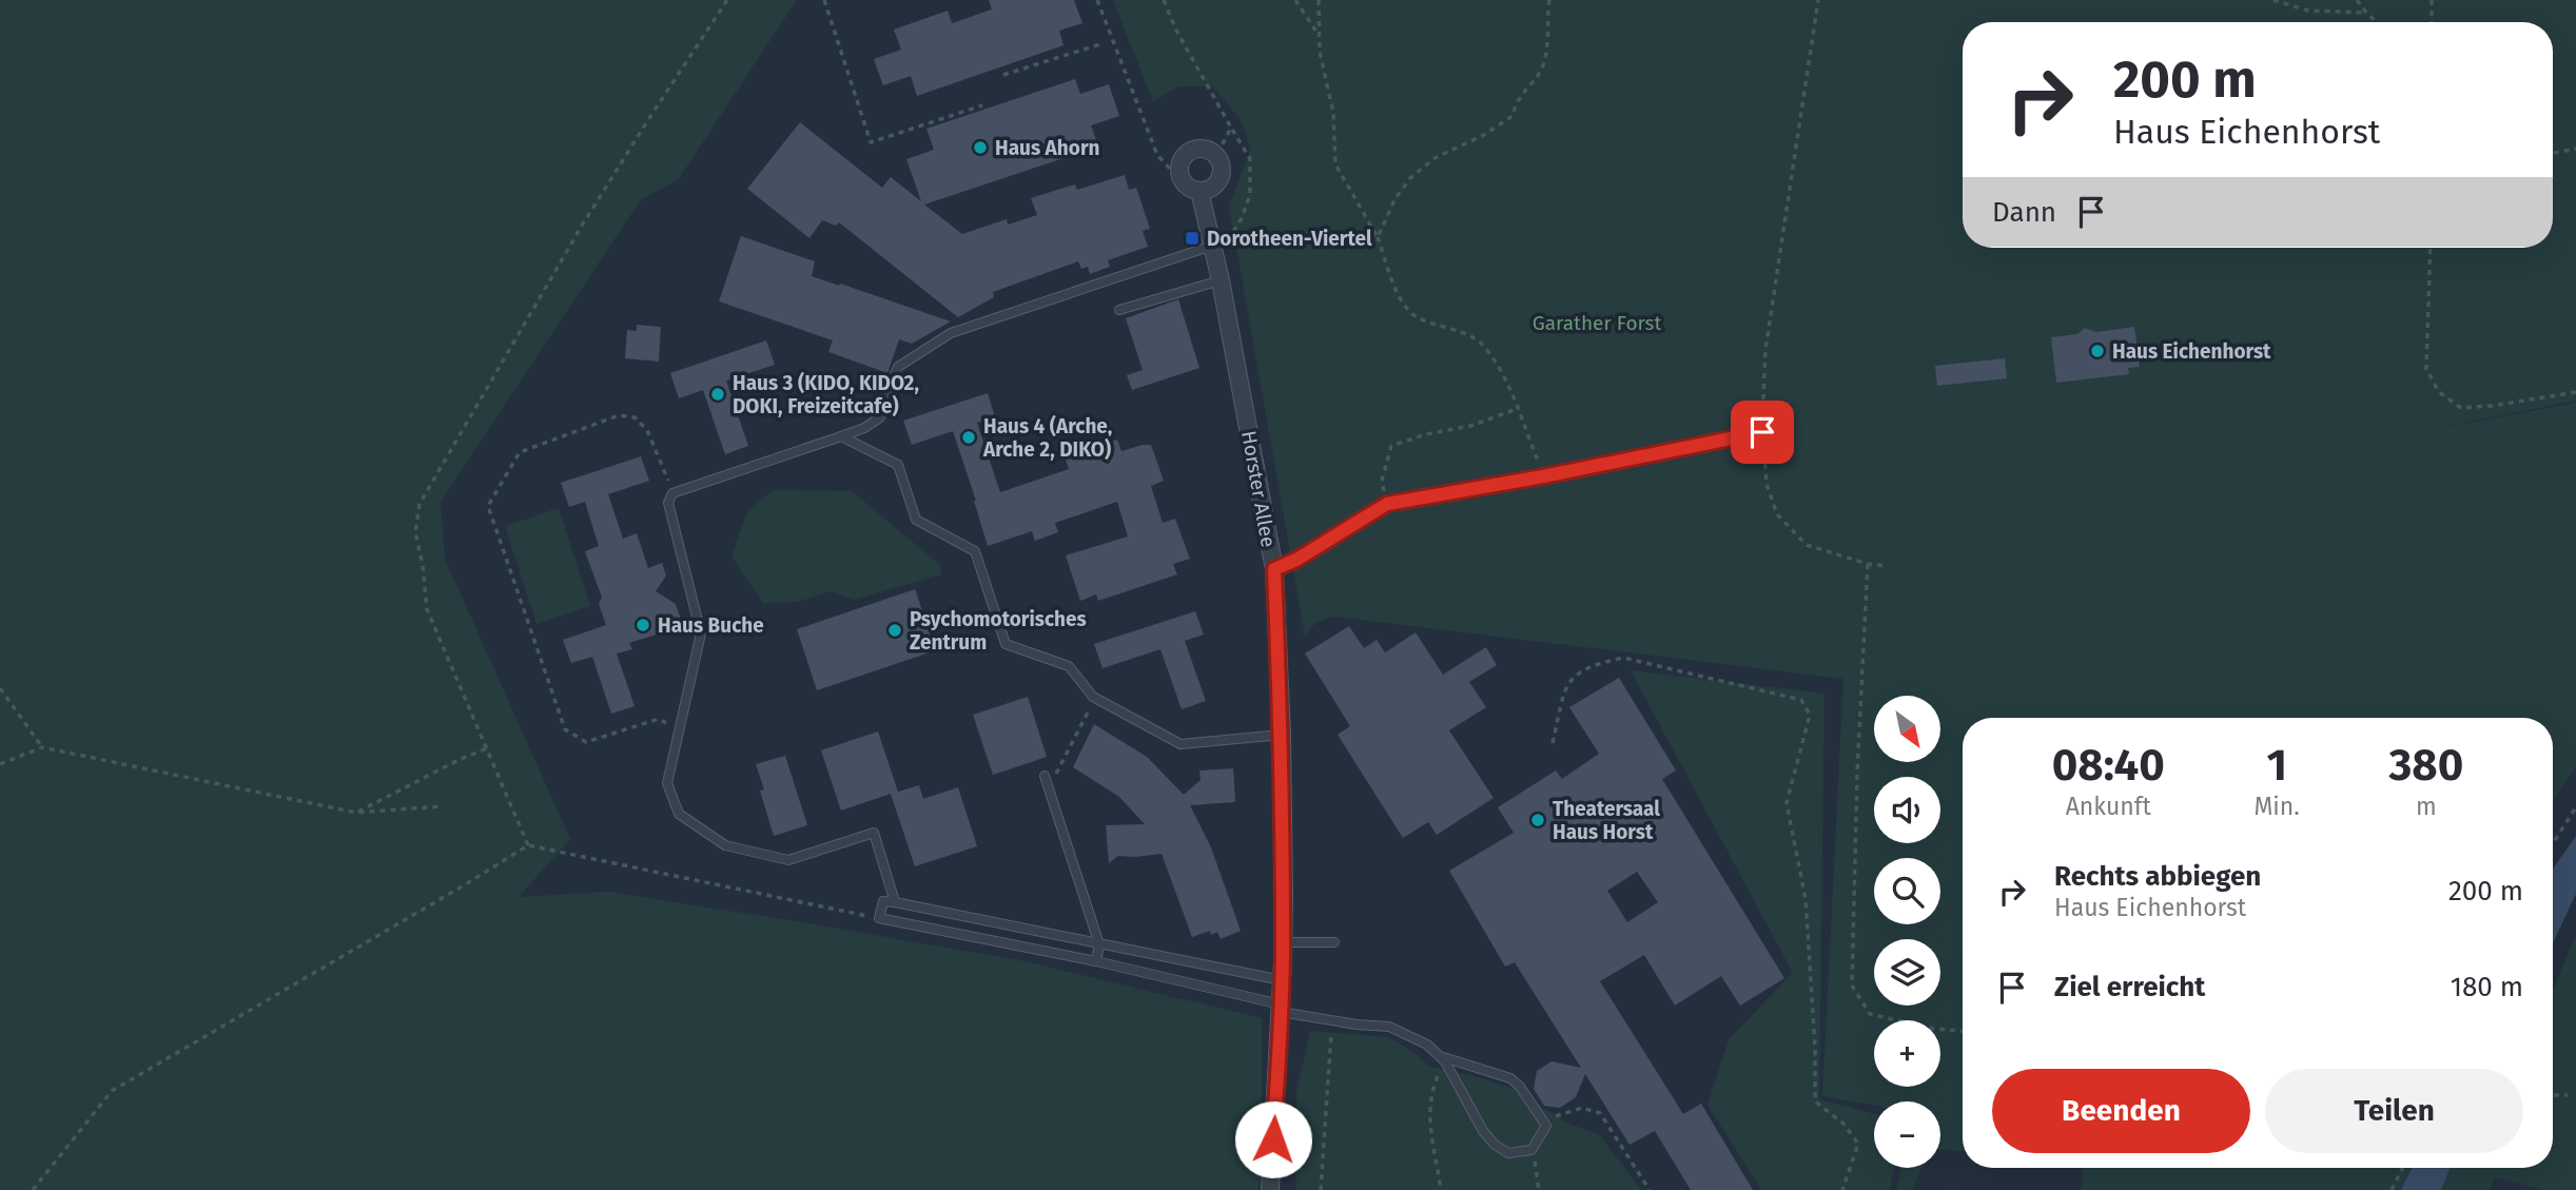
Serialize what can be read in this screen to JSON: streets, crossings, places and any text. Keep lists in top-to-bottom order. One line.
{"streets":{"street":["Horster Allee"]},"parks":["Garather Forst"],"places":{"other":["Haus Ahorn","Haus Eichenhorst","Haus 3 (KIDO, KIDO2, DOKI, Freizeitcafe)","Haus 4 (Arche, Arche 2, DIKO)","Haus Buche","Psychomotorisches Zentrum","Theatersaal Haus Horst"],"transit":["Dorotheen-Viertel"]},"north":"bottom right","page":{"turn":["200 m","Haus Eichenhorst"],"then":"Dann","map_buttons":["+","−"],"eta":["08:40","Ankunft","1","Min.","380","m"],"list":[{"name":"Rechts abbiegen","note":"Haus Eichenhorst","value":"200 m"},{"name":"Ziel erreicht","value":"180 m"}],"buttons":["Beenden","Teilen"]}}
